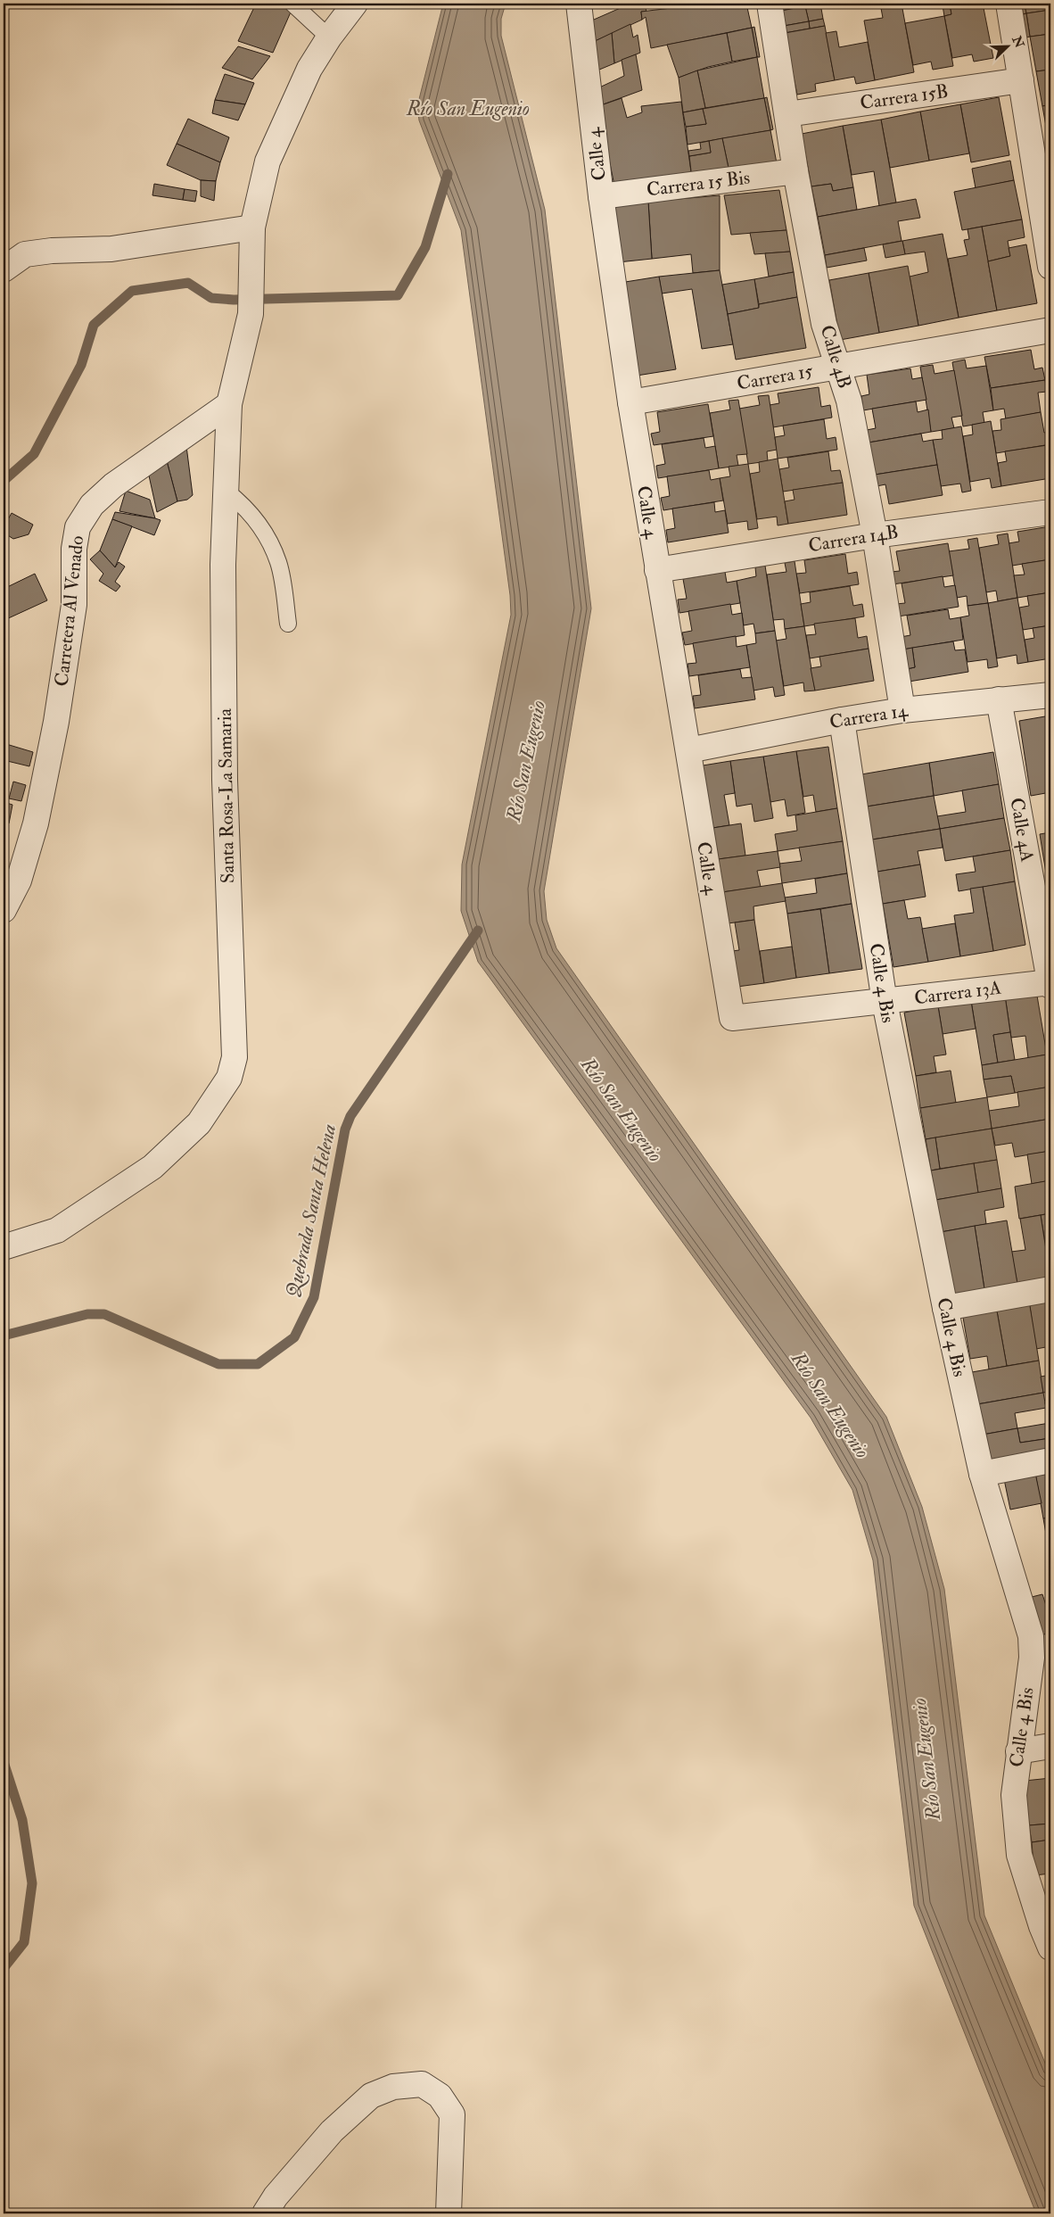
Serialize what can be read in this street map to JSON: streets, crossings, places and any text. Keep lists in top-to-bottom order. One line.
{"streets":{"street":["Carrera 15B","Calle 4","Carrera 15 Bis","Calle 4B","Carrera 15","Carrera 14B","Carretera Al Venado","Carrera 14","Santa Rosa-La Samaria","Calle 4A","Calle 4 Bis","Carrera 13A"]},"crossings":[["Carrera 15B","Calle 4B"],["Calle 4","Carrera 15 Bis"],["Calle 4","Carrera 15"],["Calle 4","Carrera 14B"],["Calle 4","Carrera 14"],["Calle 4","Carrera 13A"],["Carrera 15 Bis","Calle 4B"],["Calle 4B","Carrera 15"],["Calle 4B","Carrera 14B"],["Calle 4B","Carrera 14"],["Carretera Al Venado","Santa Rosa-La Samaria"],["Carrera 14","Calle 4A"],["Carrera 14","Calle 4 Bis"],["Calle 4A","Carrera 13A"],["Calle 4 Bis","Carrera 13A"]],"water":["Río San Eugenio","Quebrada Santa Helena"],"north":"top right"}
